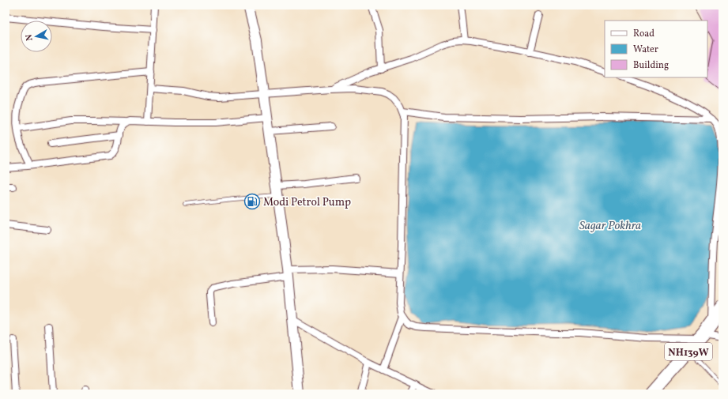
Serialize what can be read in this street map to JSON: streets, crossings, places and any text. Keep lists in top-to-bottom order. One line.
{"streets":{"highway":["NH139W"]},"water":["Sagar Pokhra"],"places":{"fuel station":["Modi Petrol Pump"]},"legend":["Road","Water","Building"],"north":"left"}
